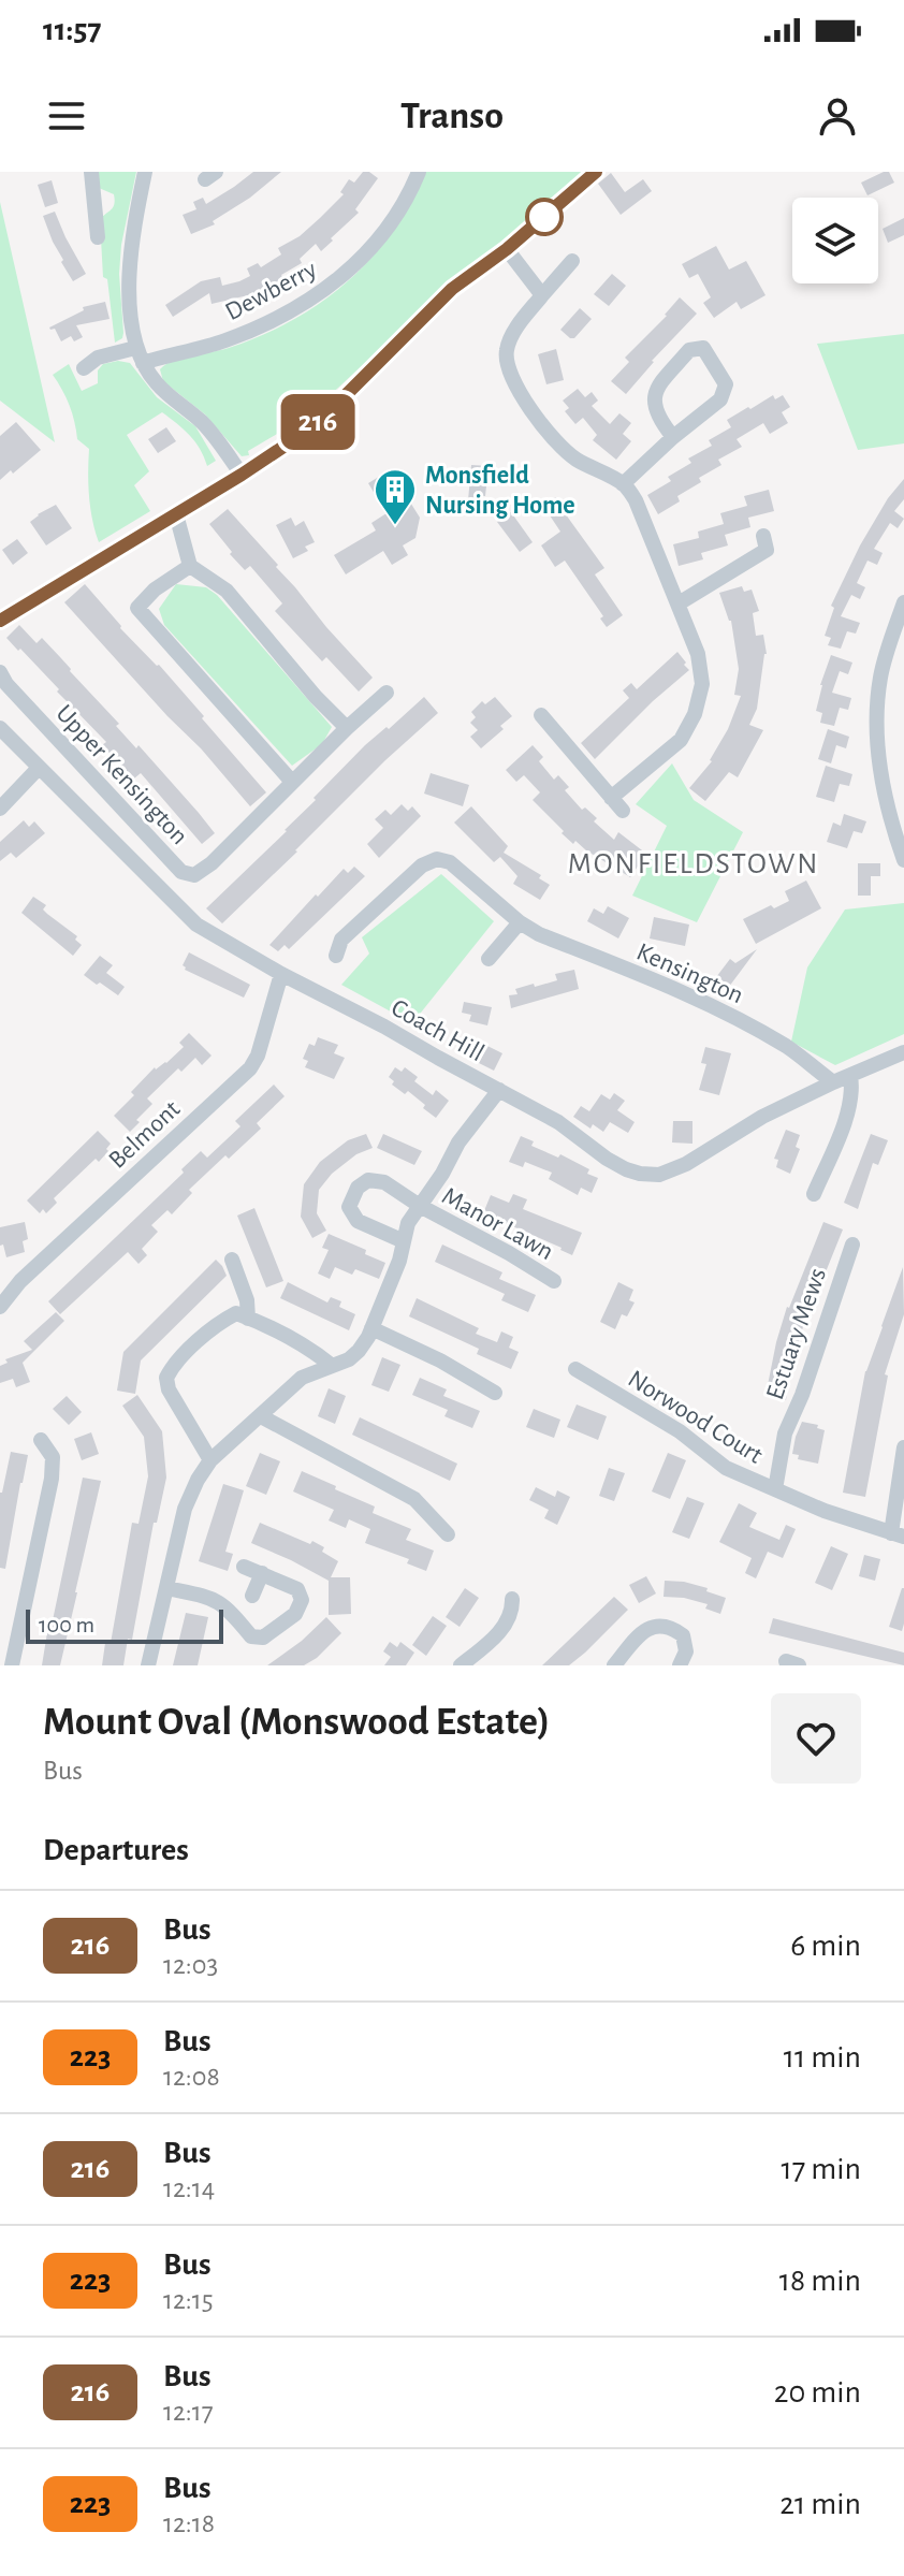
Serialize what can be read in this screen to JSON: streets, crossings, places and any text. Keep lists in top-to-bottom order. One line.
{"streets":{"street":["Dewberry","Upper Kensington","Kensington","Coach Hill","Belmont","Manor Lawn","Estuary Mews","Norwood Court"]},"crossings":[["Kensington","Coach Hill"],["Coach Hill","Belmont"],["Estuary Mews","Norwood Court"]],"districts":["MONFIELDSTOWN"],"places":{"building":["Monsfield Nursing Home"]},"lines":["bus line 216"],"scale_bar":"100 m","page":{"status":"11:57","header":"Transo","on_map":"216","scale":"100 m","heading":[["Mount Oval (Monswood Estate)","Bus"],"Departures"],"list":[{"mark":"216","name":"Bus","note":"12:03","value":"6 min"},{"mark":"223","name":"Bus","note":"12:08","value":"11 min"},{"mark":"216","name":"Bus","note":"12:14","value":"17 min"},{"mark":"223","name":"Bus","note":"12:15","value":"18 min"},{"mark":"216","name":"Bus","note":"12:17","value":"20 min"},{"mark":"223","name":"Bus","note":"12:18","value":"21 min"}]}}
